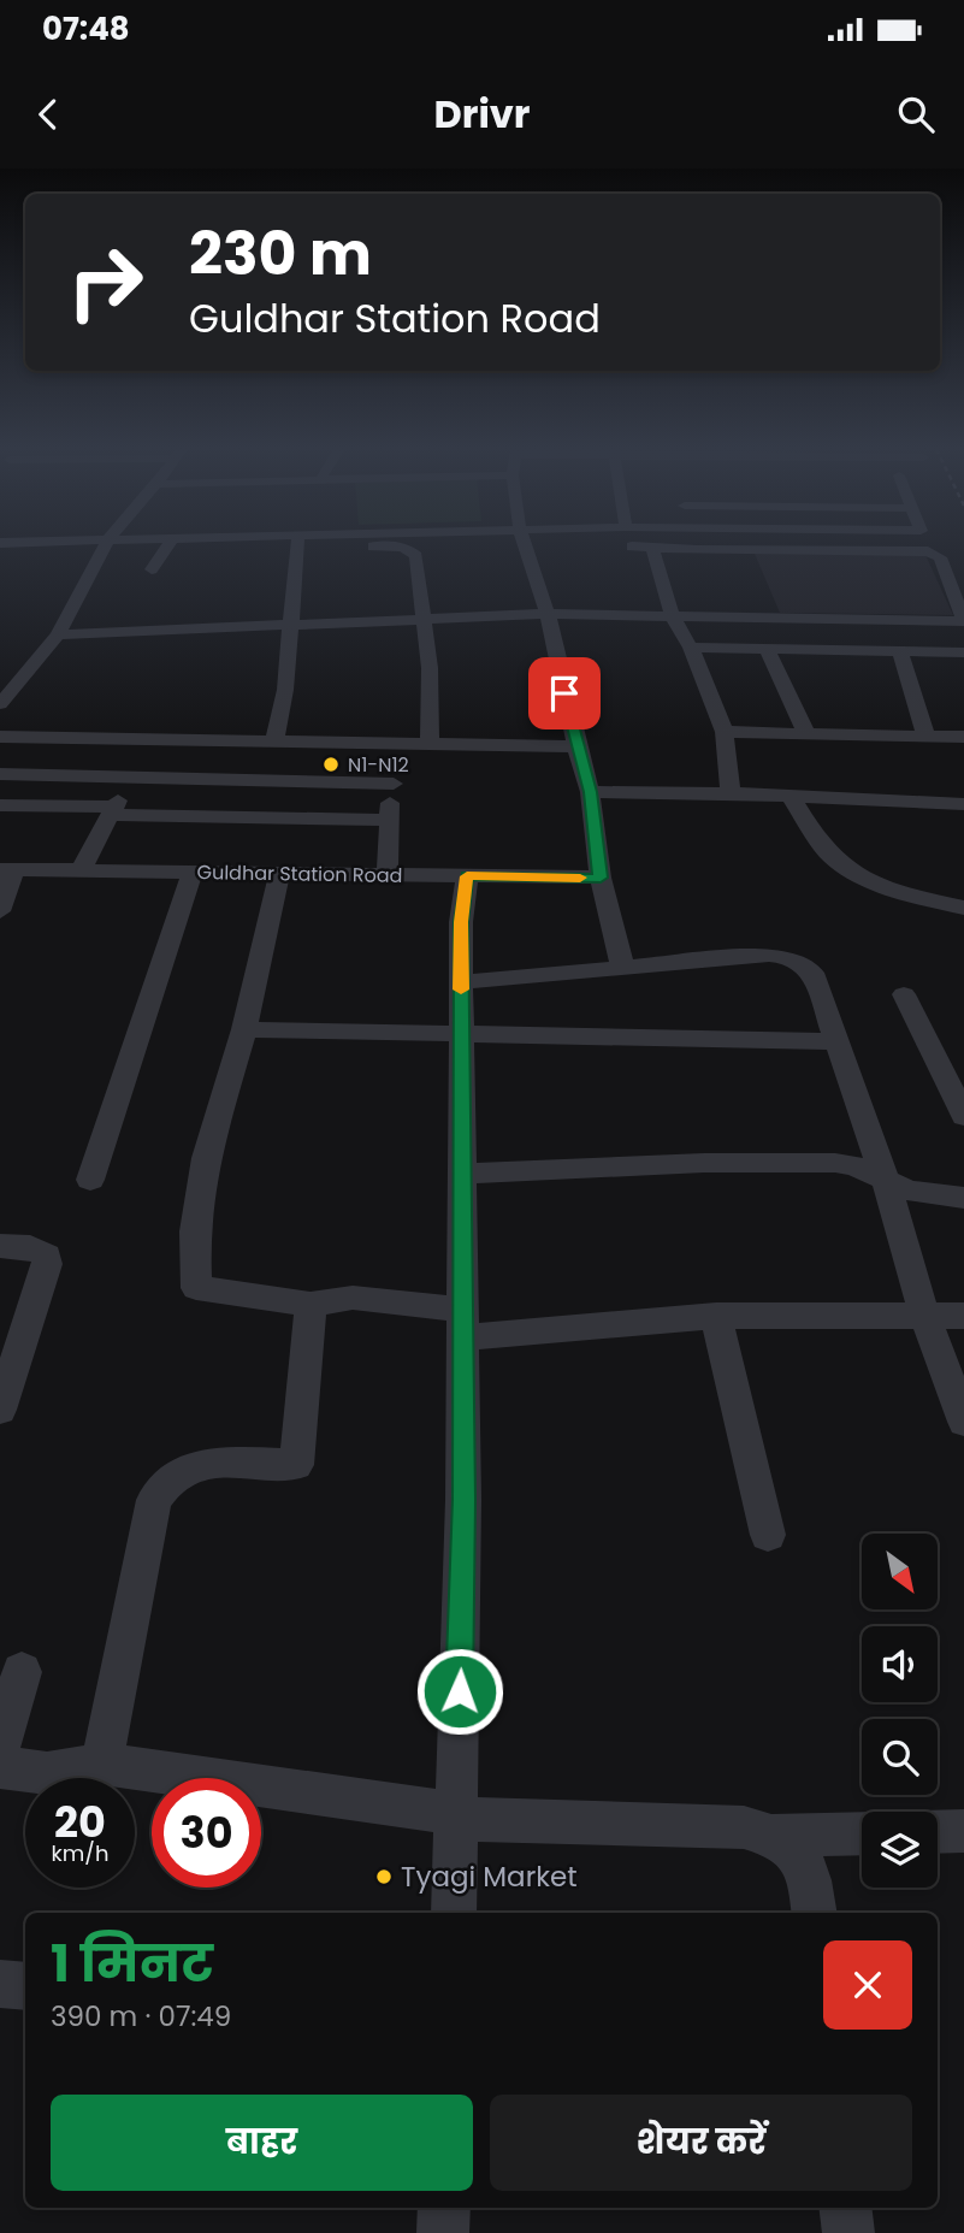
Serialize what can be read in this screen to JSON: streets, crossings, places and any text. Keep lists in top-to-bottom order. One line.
{"streets":{"street":["Guldhar Station Road"]},"places":["N1-N12","Tyagi Market"],"north":"bottom right","page":{"status":"07:48","header":"Drivr","turn":["230 m","Guldhar Station Road"],"speed":"20 km/h","limit":"30","heading":["1 मिनट","390 m · 07:49"],"buttons":["बाहर","शेयर करें"]}}
